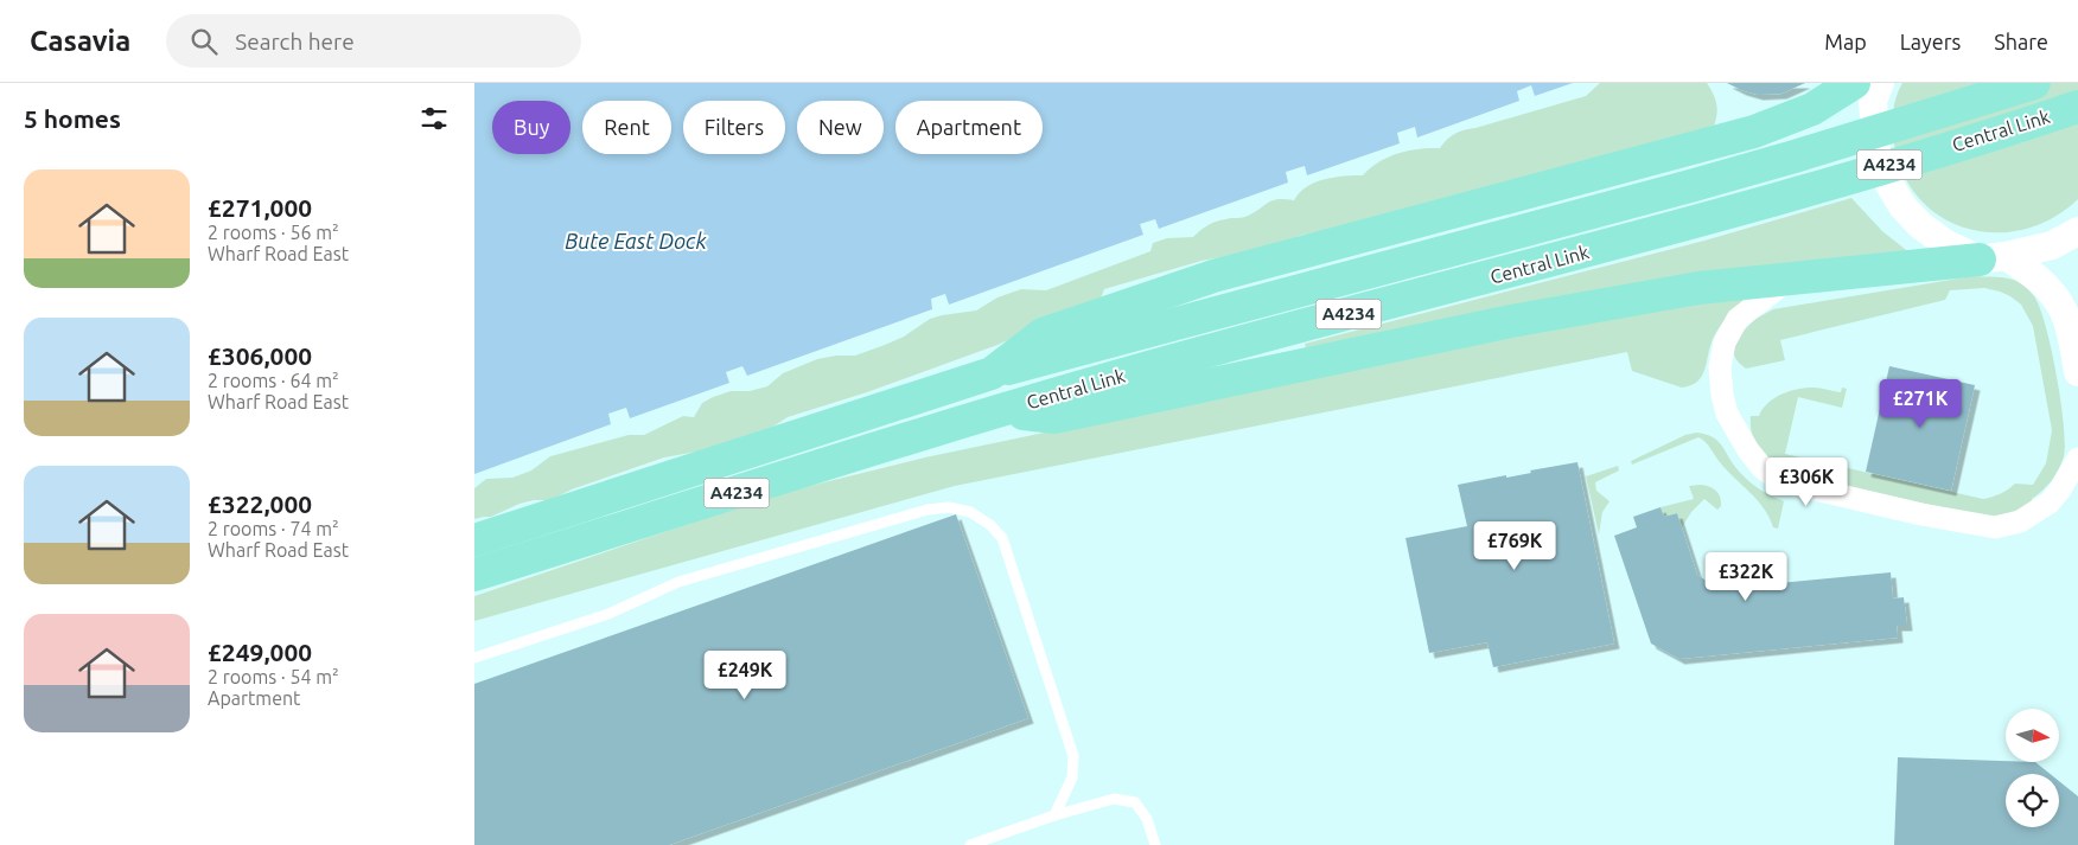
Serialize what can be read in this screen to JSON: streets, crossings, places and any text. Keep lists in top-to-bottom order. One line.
{"streets":{"main road":["Central Link","A4234"]},"crossings":[["Central Link","A4234"]],"water":["Bute East Dock"],"north":"right","page":{"header":"Casavia","search":"Search here","nav":["Map","Layers","Share"],"heading":"5 homes","chip":["Buy","Rent","Filters","New","Apartment"],"list":[{"name":"£271,000","note":"2 rooms · 56 m² · Wharf Road East"},{"name":"£306,000","note":"2 rooms · 64 m² · Wharf Road East"},{"name":"£322,000","note":"2 rooms · 74 m² · Wharf Road East"},{"name":"£249,000","note":"2 rooms · 54 m² · Apartment"}],"price":["£271K","£306K","£769K","£322K","£249K"]}}
